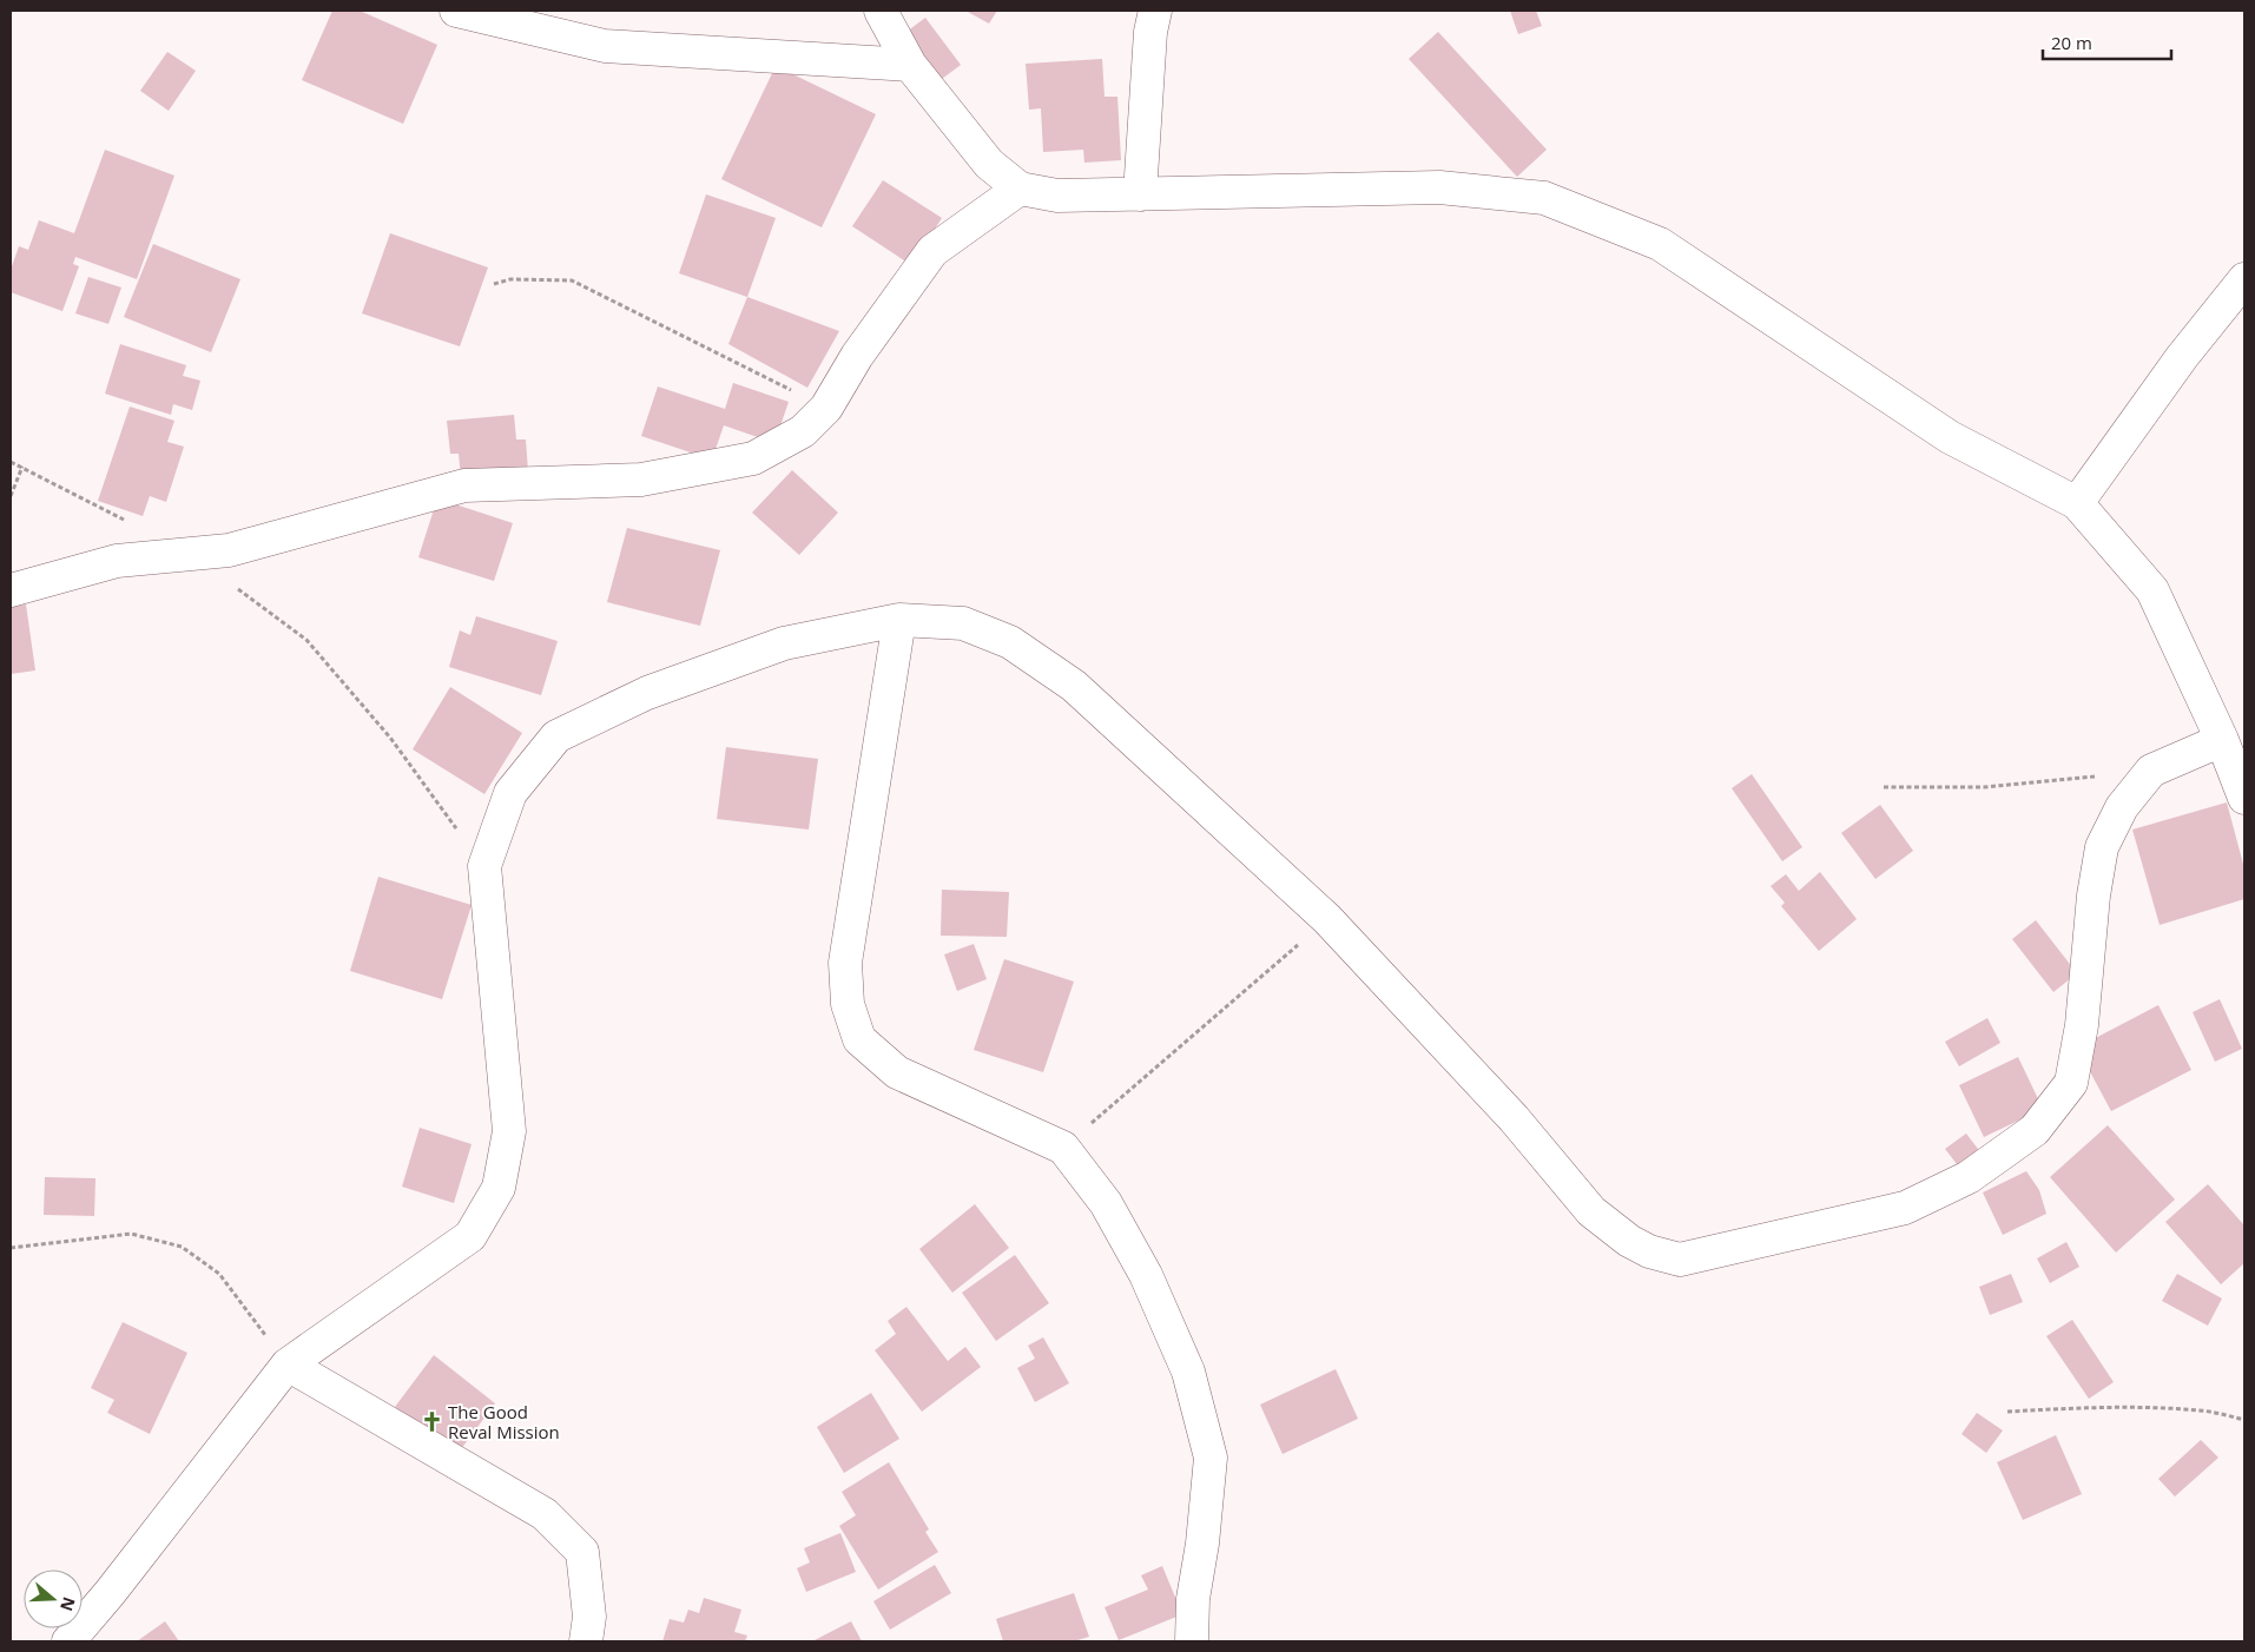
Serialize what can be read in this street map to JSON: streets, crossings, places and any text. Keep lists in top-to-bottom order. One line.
{"places":{"church":["The Good Reval Mission"]},"scale_bar":"20 m","north":"right"}
